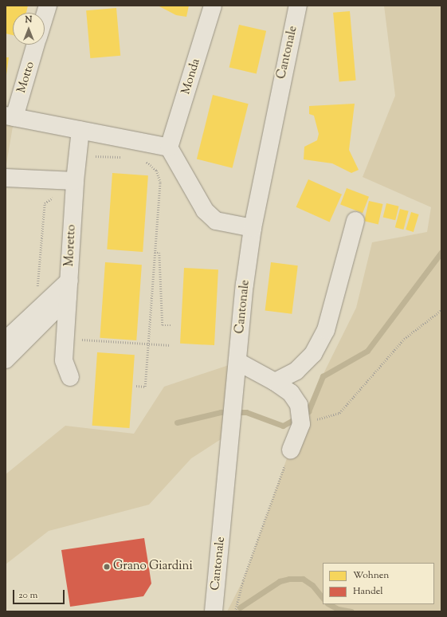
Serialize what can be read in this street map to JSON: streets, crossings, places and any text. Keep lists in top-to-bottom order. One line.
{"streets":{"street":["Cantonale","Monda","Motto","Moretto"]},"places":["Grano Giardini"],"legend":["Wohnen","Handel"],"scale_bar":"20 m","north":"top"}
